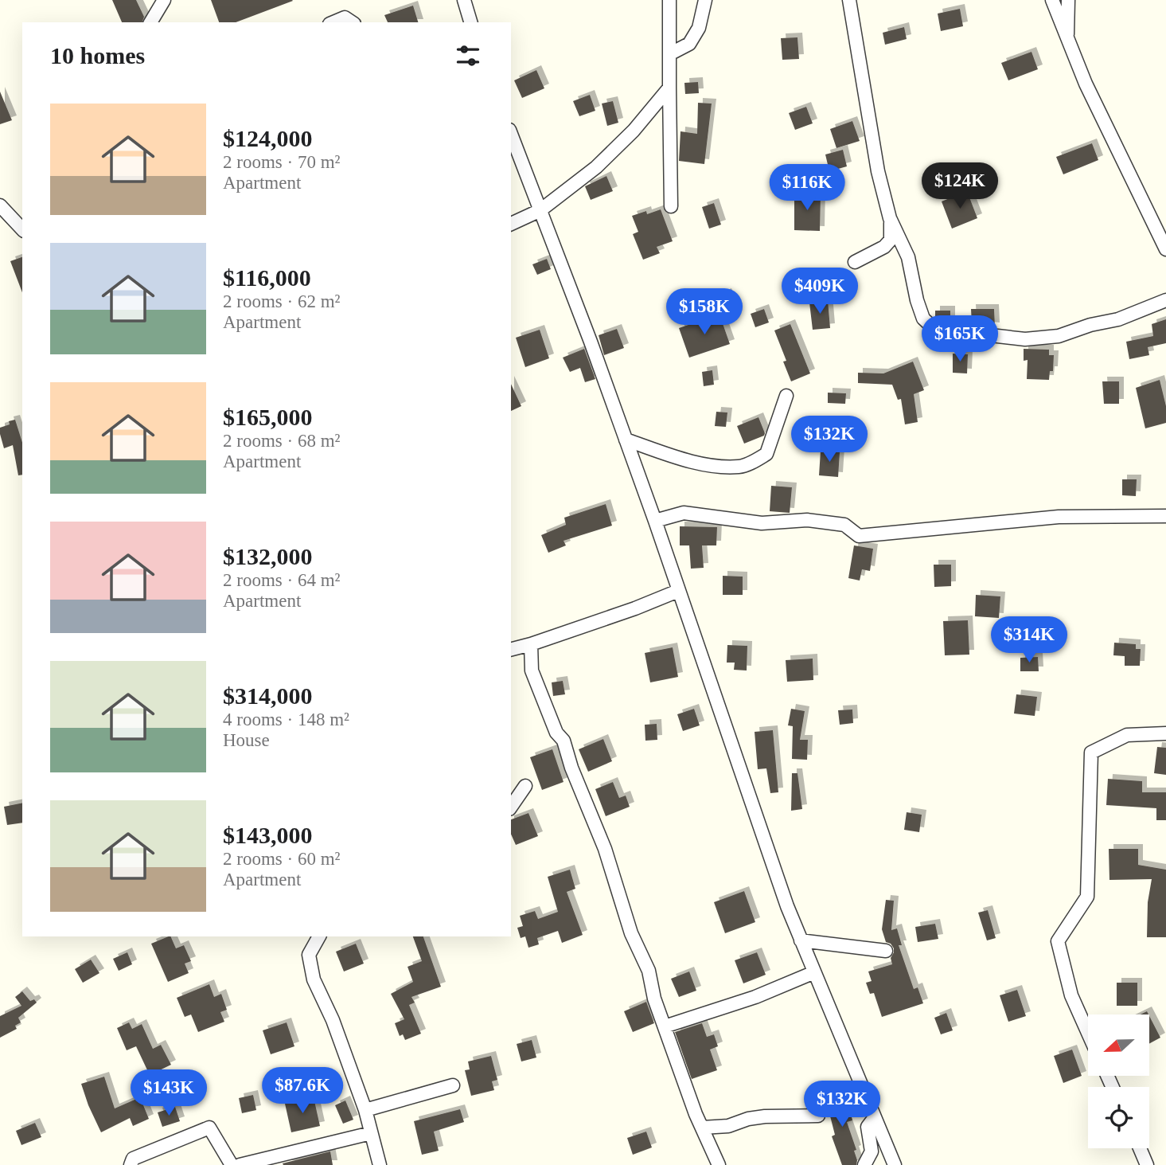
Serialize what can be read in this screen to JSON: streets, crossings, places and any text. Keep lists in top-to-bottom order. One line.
{"north":"left","page":{"heading":"10 homes","list":[{"name":"$124,000","note":"2 rooms · 70 m² · Apartment"},{"name":"$116,000","note":"2 rooms · 62 m² · Apartment"},{"name":"$165,000","note":"2 rooms · 68 m² · Apartment"},{"name":"$132,000","note":"2 rooms · 64 m² · Apartment"},{"name":"$314,000","note":"4 rooms · 148 m² · House"},{"name":"$143,000","note":"2 rooms · 60 m² · Apartment"}],"price":["$124K","$116K","$409K","$158K","$165K","$132K","$314K","$87.6K","$143K","$132K"]}}
